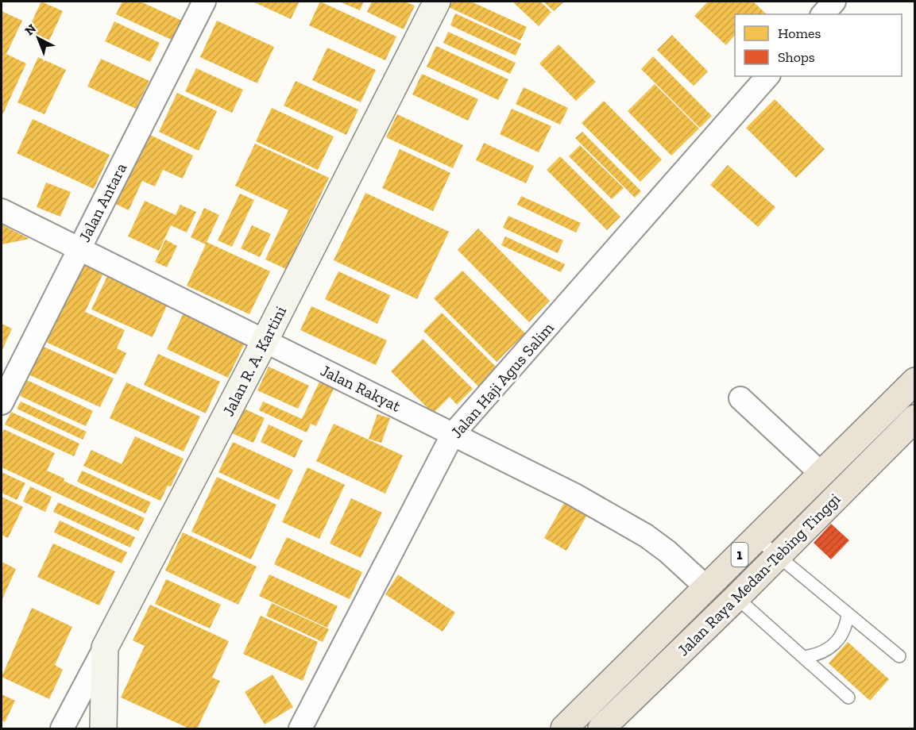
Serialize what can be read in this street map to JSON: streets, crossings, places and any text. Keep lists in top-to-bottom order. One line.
{"streets":{"highway":["1","Jalan Raya Medan-Tebing Tinggi"],"street":["Jalan Antara","Jalan R. A. Kartini","Jalan Haji Agus Salim","Jalan Rakyat"]},"crossings":[["Jalan Antara","Jalan Rakyat"],["Jalan R. A. Kartini","Jalan Rakyat"],["Jalan Haji Agus Salim","Jalan Rakyat"],["Jalan Rakyat","Jalan Raya Medan-Tebing Tinggi"]],"legend":["Homes","Shops"],"north":"top left"}
